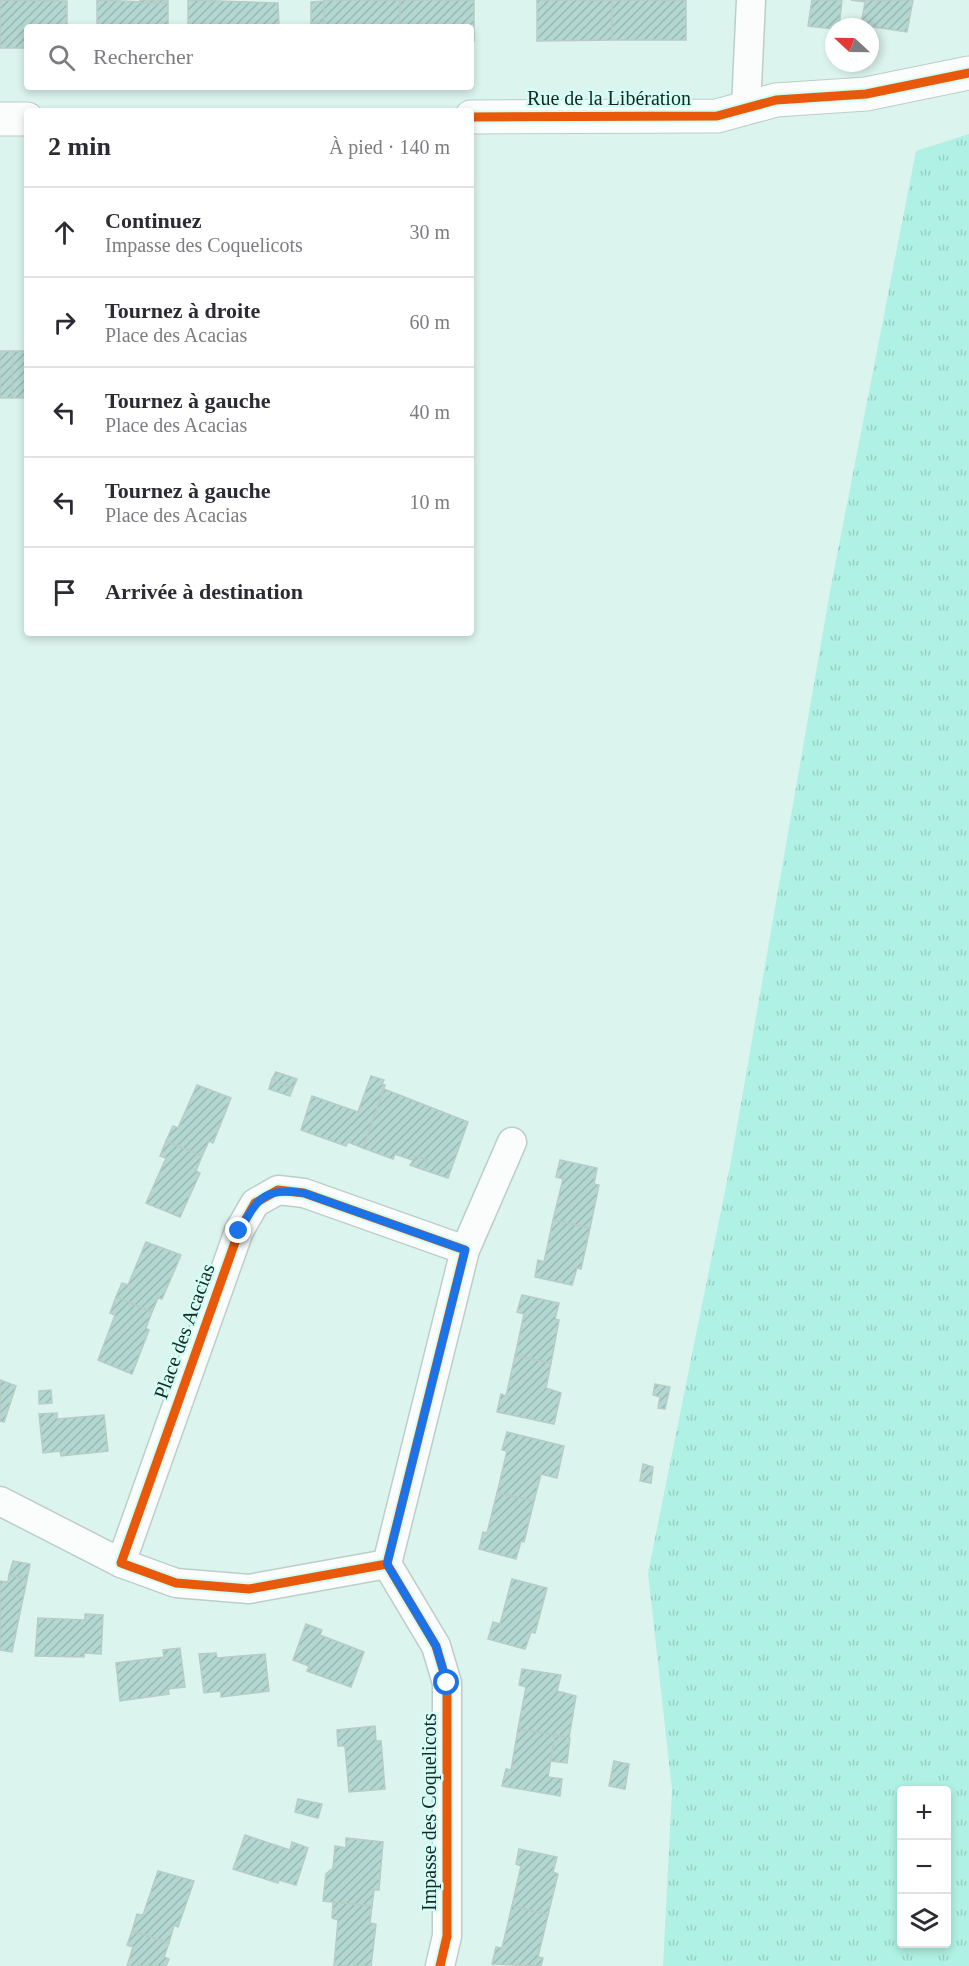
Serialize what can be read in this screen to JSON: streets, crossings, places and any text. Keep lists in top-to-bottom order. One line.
{"streets":{"street":["Rue de la Libération","Place des Acacias","Impasse des Coquelicots"]},"north":"left","page":{"search":"Rechercher","heading":["2 min","À pied · 140 m"],"list":[["Continuez","Impasse des Coquelicots","30 m"],["Tournez à droite","Place des Acacias","60 m"],["Tournez à gauche","Place des Acacias","40 m"],["Tournez à gauche","Place des Acacias","10 m"],"Arrivée à destination"],"map_buttons":["+","−"]}}
